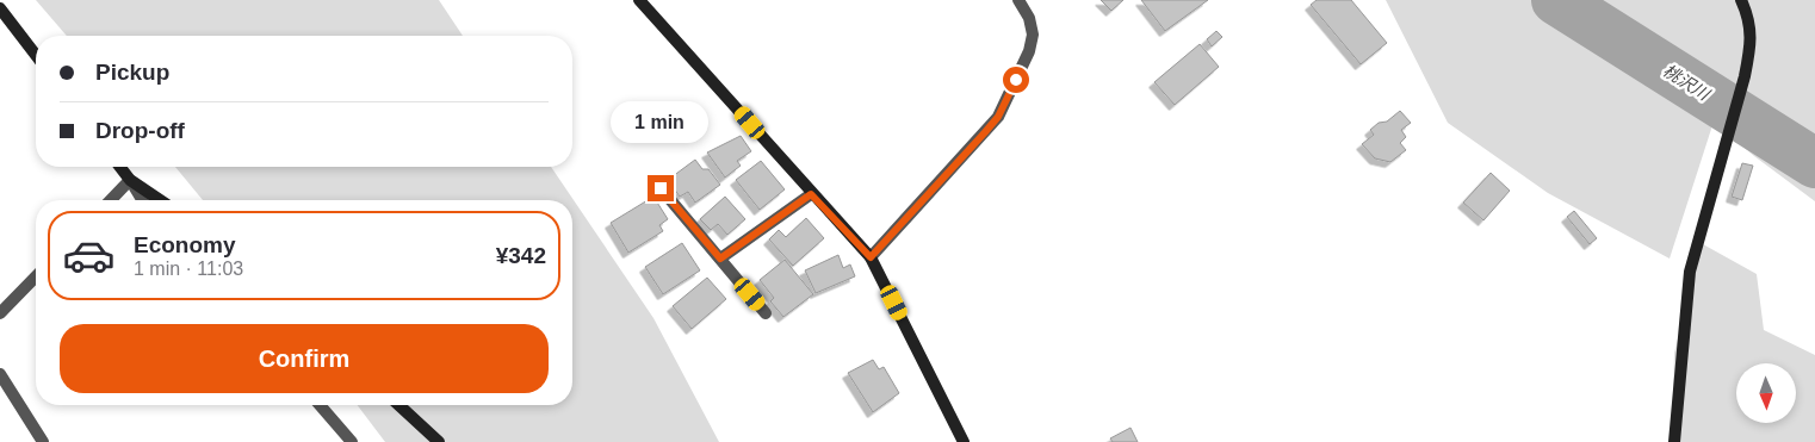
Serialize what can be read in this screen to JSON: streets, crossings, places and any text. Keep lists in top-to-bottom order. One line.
{"water":["桃沢川"],"north":"bottom","page":{"banner":["Pickup","Drop-off"],"bubble":"1 min","list":[{"name":"Economy","note":"1 min · 11:03","value":"¥342"}],"buttons":"Confirm"}}
